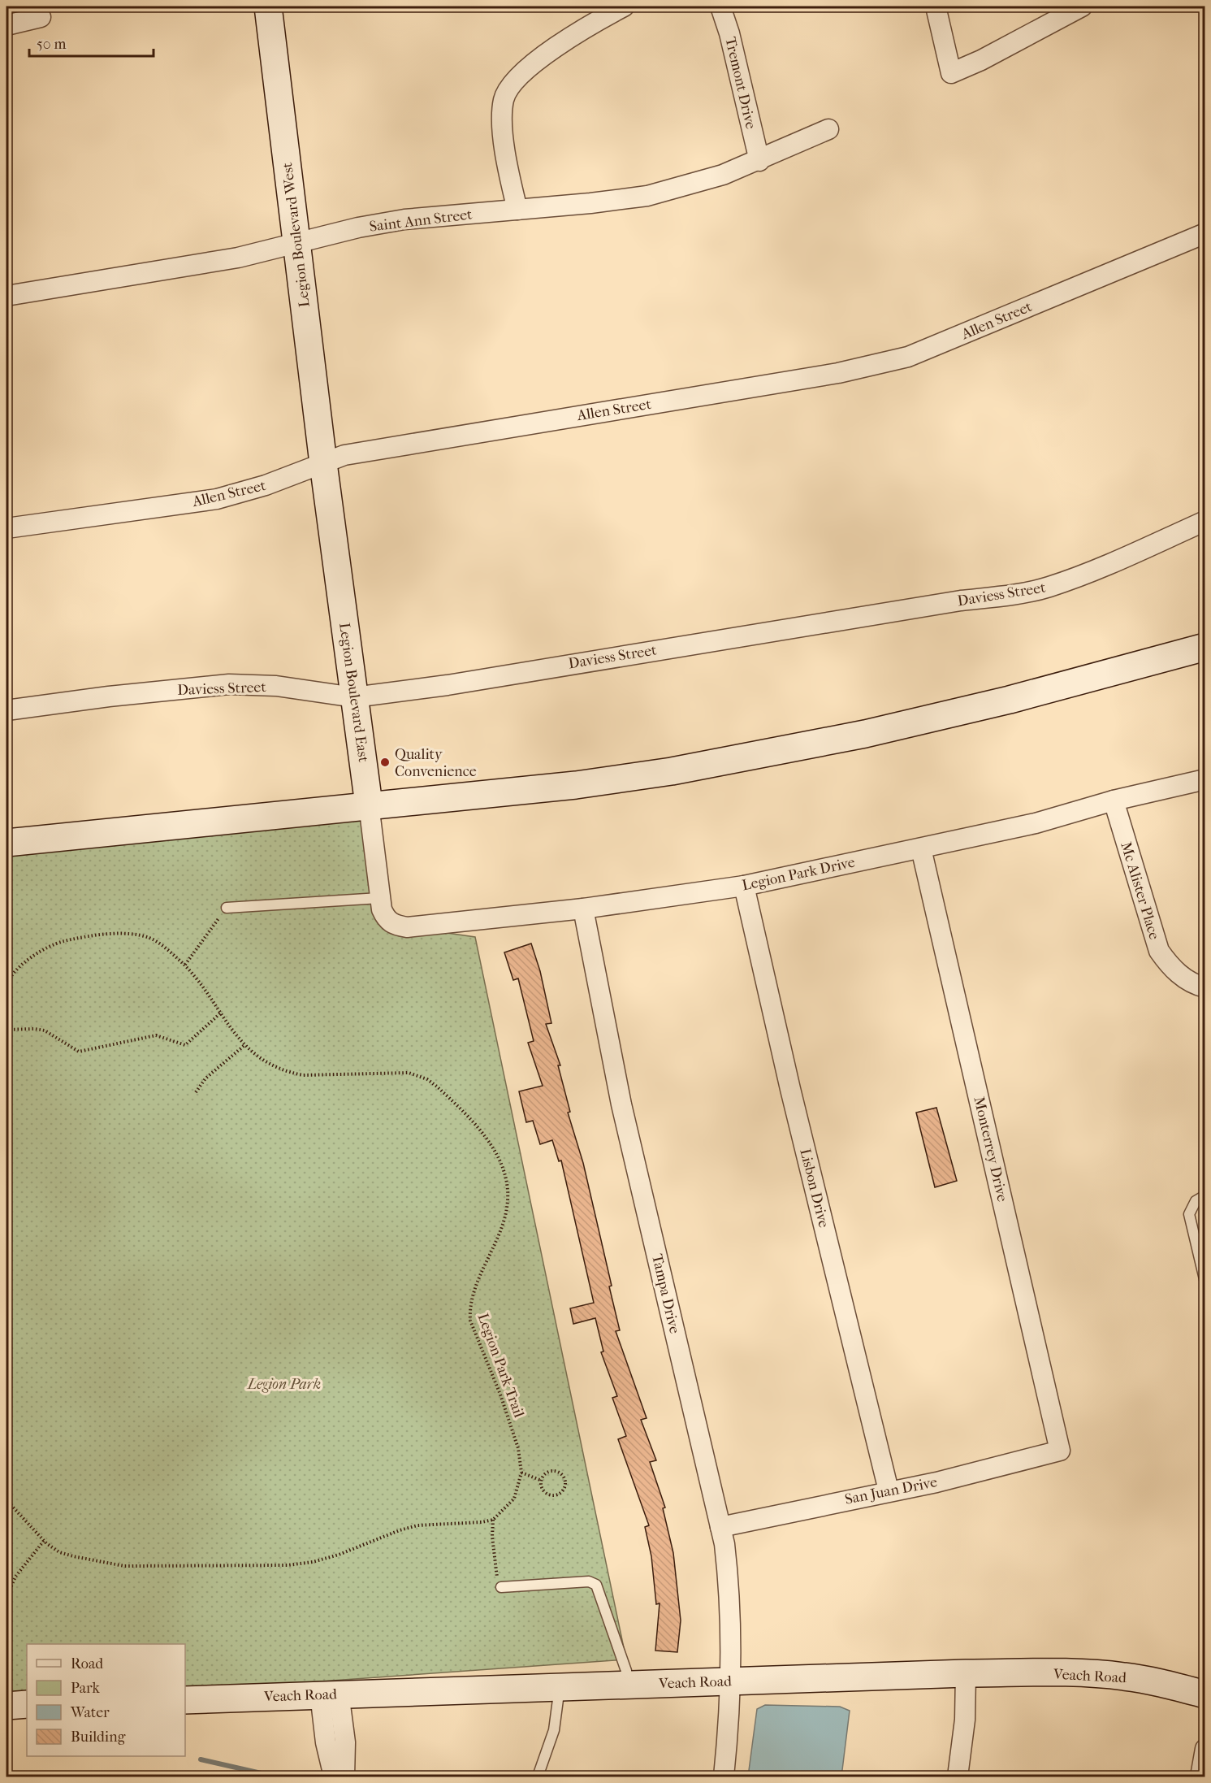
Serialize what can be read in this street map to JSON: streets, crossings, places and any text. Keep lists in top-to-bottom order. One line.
{"streets":{"street":["Tremont Drive","Saint Ann Street","Legion Boulevard West","Allen Street","Daviess Street","Legion Boulevard East","Legion Park Drive","Mc Alister Place","Monterrey Drive","Lisbon Drive","Tampa Drive","San Juan Drive","Veach Road"],"path":["Legion Park Trail"]},"crossings":[["Tremont Drive","Saint Ann Street"],["Saint Ann Street","Legion Boulevard West"],["Legion Boulevard West","Allen Street"],["Legion Boulevard West","Legion Boulevard East"],["Allen Street","Legion Boulevard East"],["Daviess Street","Legion Boulevard East"],["Legion Boulevard East","Legion Park Drive"],["Legion Park Drive","Mc Alister Place"],["Legion Park Drive","Monterrey Drive"],["Legion Park Drive","Lisbon Drive"],["Legion Park Drive","Tampa Drive"],["Monterrey Drive","San Juan Drive"],["Lisbon Drive","San Juan Drive"],["Tampa Drive","San Juan Drive"],["Tampa Drive","Veach Road"]],"parks":["Legion Park"],"places":["Quality Convenience"],"legend":["Road","Park","Water","Building"],"scale_bar":"50 m"}
